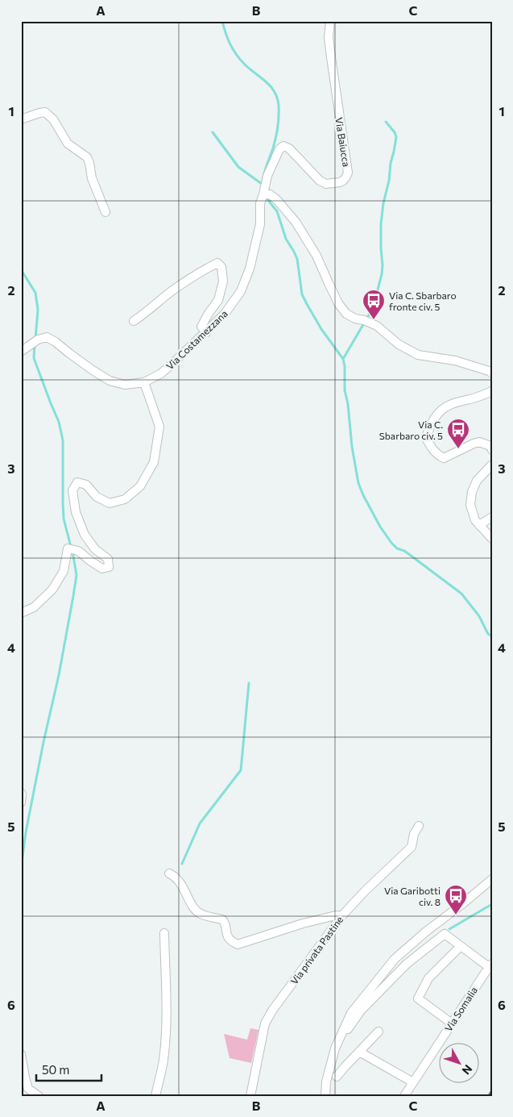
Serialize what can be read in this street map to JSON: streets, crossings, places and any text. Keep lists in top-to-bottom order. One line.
{"streets":{"street":["Via Baiucca","Via Costamezzana","Via privata Pastine","Via Somalia"]},"crossings":[["Via Baiucca","Via Costamezzana"]],"places":{"bus stop":["Via C. Sbarbaro fronte civ. 5","Via C. Sbarbaro civ. 5","Via Garibotti civ. 8"]},"scale_bar":"50 m","north":"bottom right","grid":{"columns":["A","B","C"],"rows":["1","2","3","4","5","6"]}}
